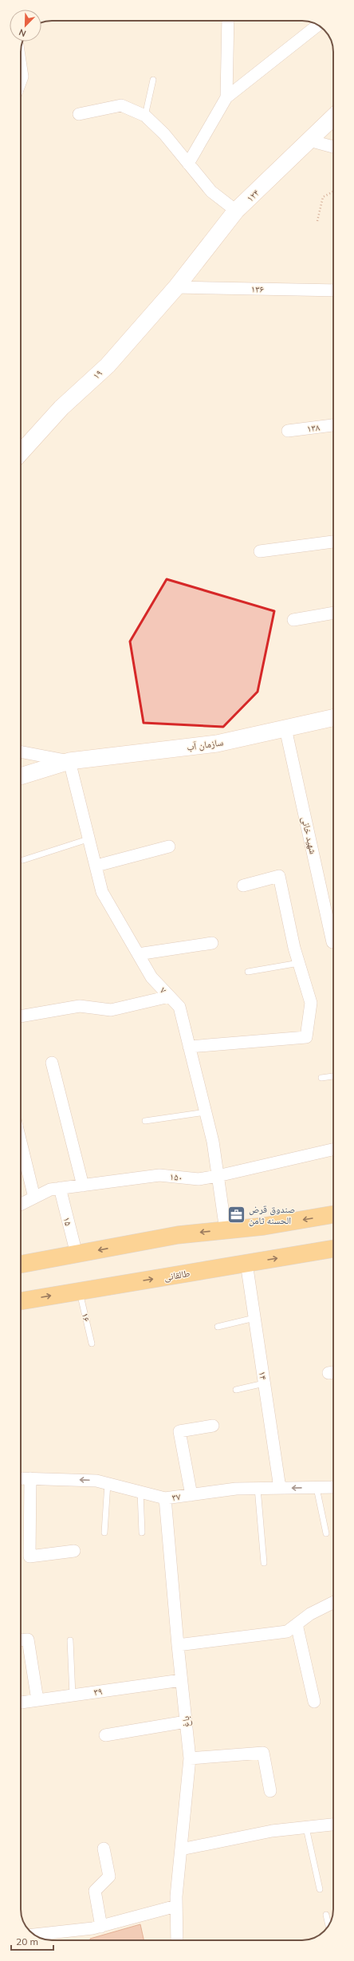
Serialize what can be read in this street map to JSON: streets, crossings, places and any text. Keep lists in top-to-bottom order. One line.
{"streets":{"main road":["طالقانی"],"street":["۱۲۴","۱۳۶","۱۹","۱۳۸","سازمان آب","شهید خانی","۷","۱۵۰","۱۵","۱۴","۳۷","۳۹","باغ"],"lane":["۱۶"]},"crossings":[["۱۲۴","۱۳۶"],["۱۲۴","۱۹"],["۱۳۶","۱۹"],["سازمان آب","شهید خانی"],["سازمان آب","۷"],["۷","۱۵۰"],["۱۵۰","۱۵"],["طالقانی","۱۶"],["طالقانی","۱۴"],["۱۴","۳۷"],["۳۷","باغ"],["۳۹","باغ"]],"one_way":["۳۷"],"places":{"office":["صندوق قرض الحسنه ثامن"]},"scale_bar":"20 m","north":"bottom left"}
